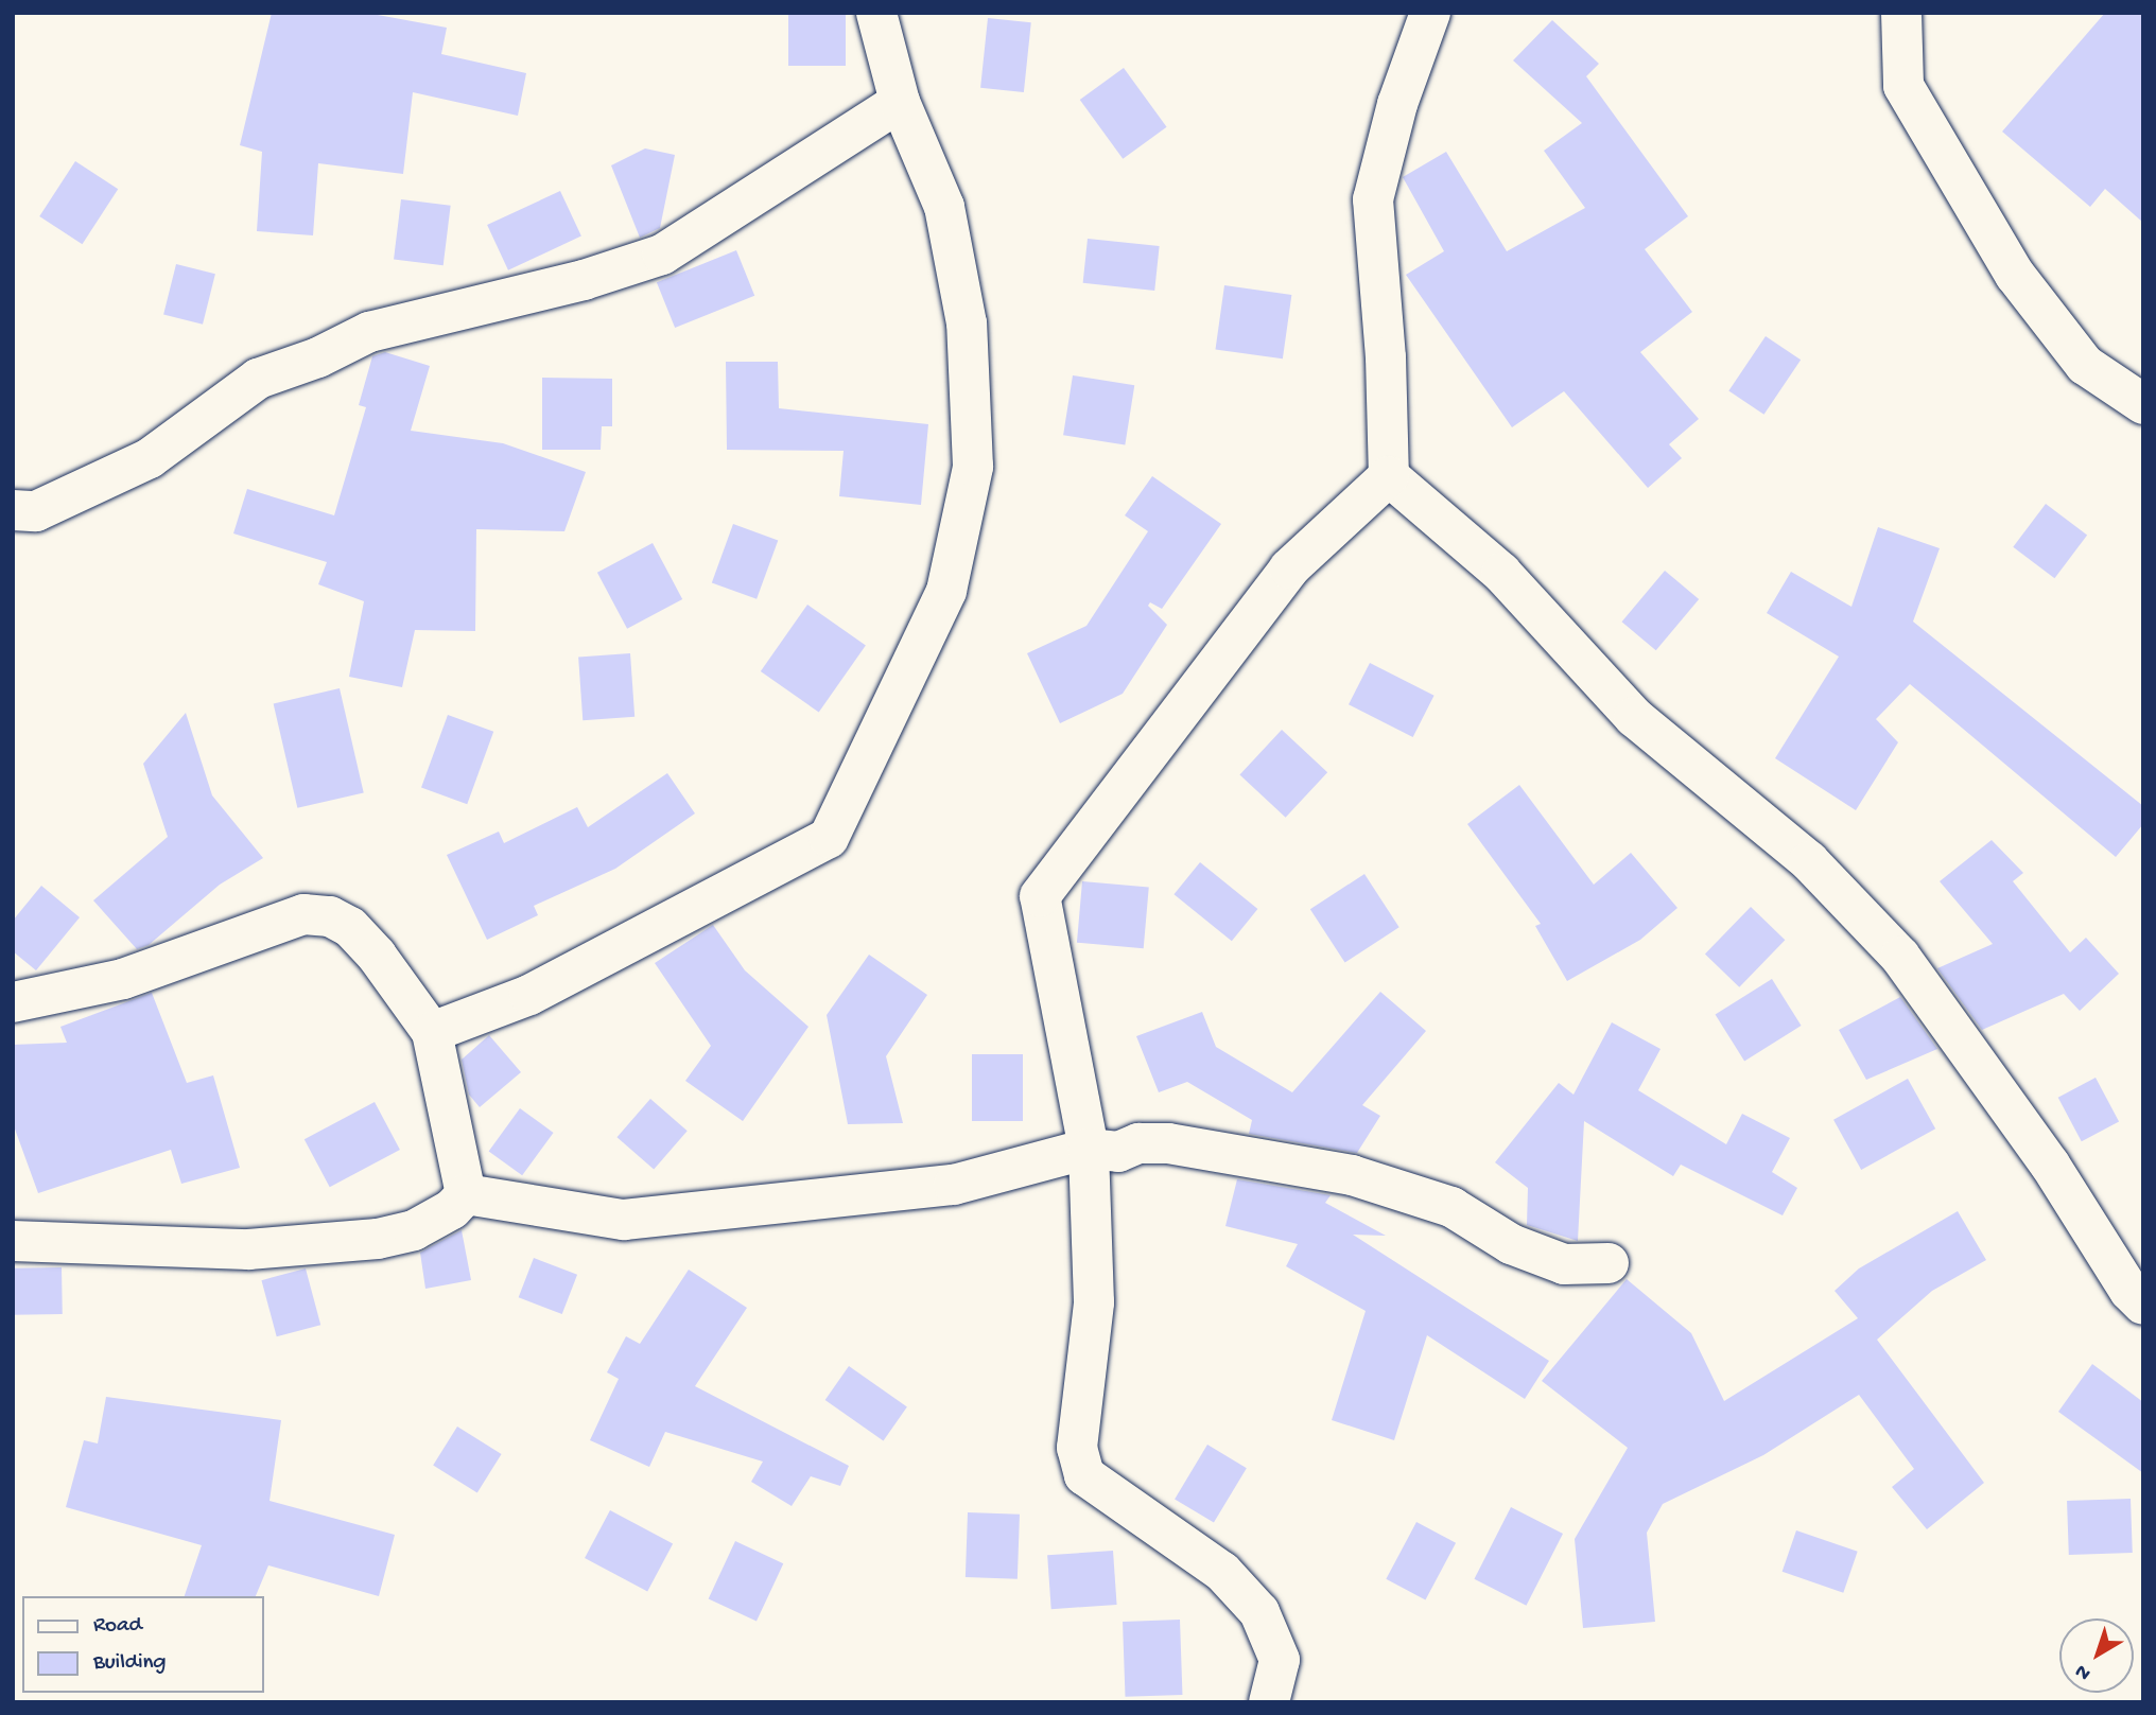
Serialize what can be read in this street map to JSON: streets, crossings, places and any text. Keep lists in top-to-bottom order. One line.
{"legend":["Road","Building"],"north":"bottom left"}
